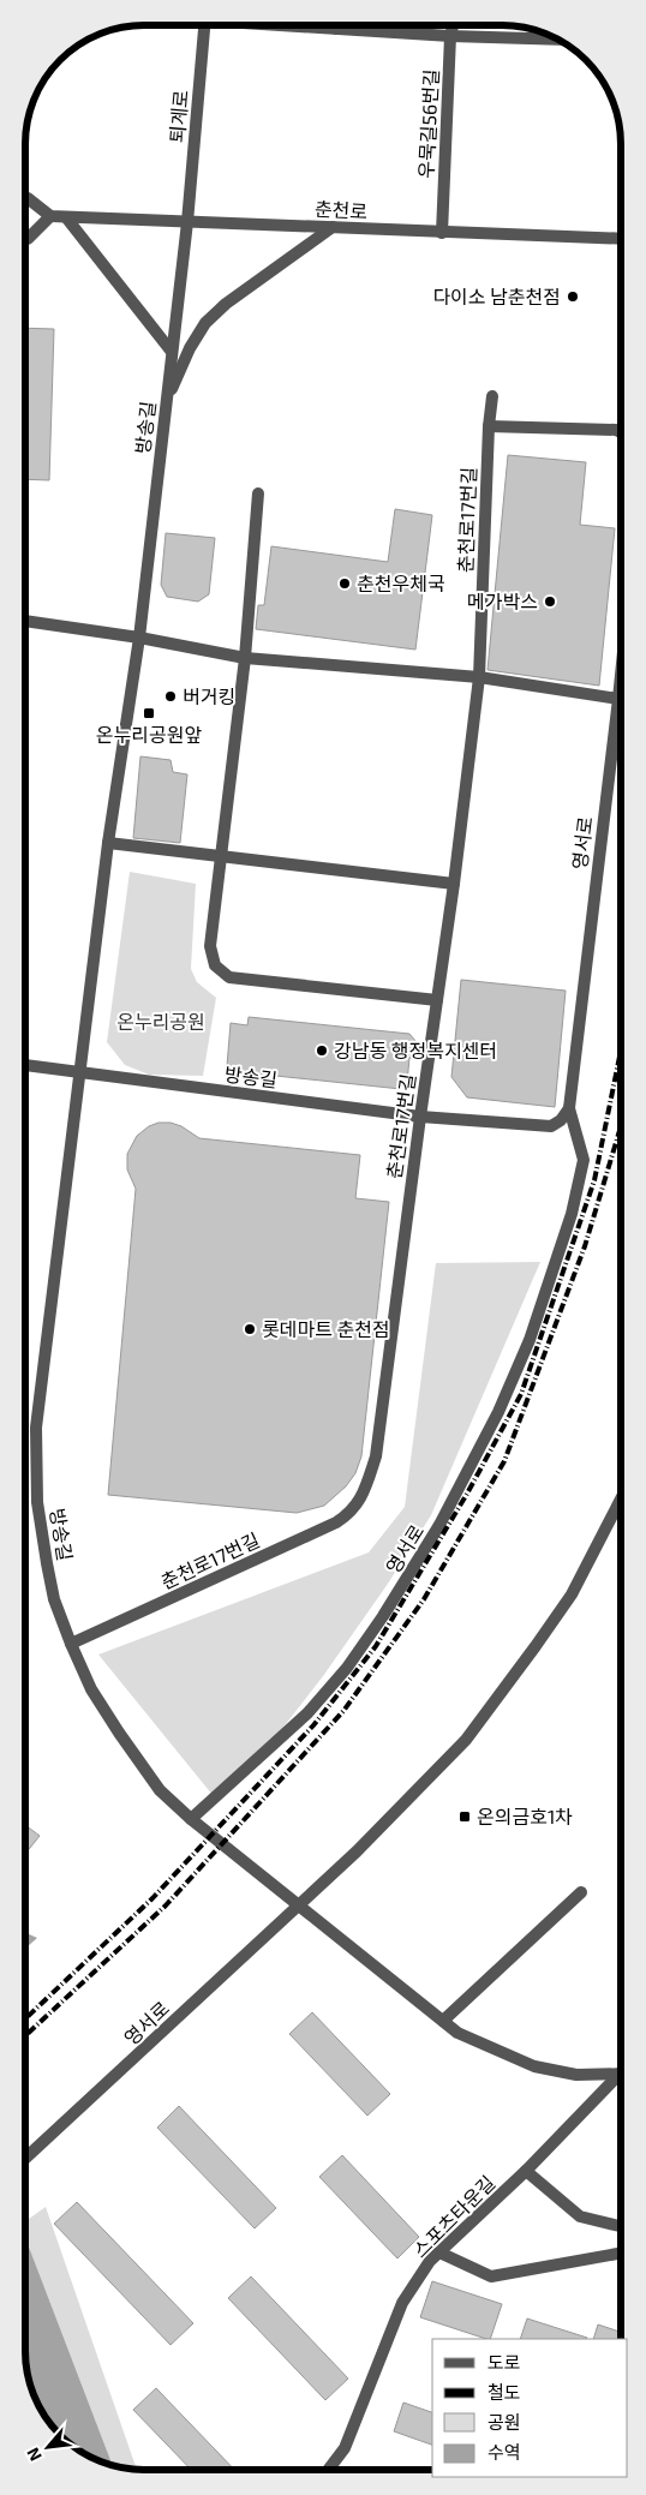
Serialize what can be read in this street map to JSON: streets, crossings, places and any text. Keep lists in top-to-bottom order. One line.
{"streets":{"street":["퇴계로","우묵길56번길","춘천로","방송길","춘천로17번길","영서로","스포츠타운길"]},"crossings":[["퇴계로","춘천로"],["퇴계로","방송길"],["우묵길56번길","춘천로"],["춘천로","방송길"],["방송길","춘천로17번길"],["방송길","영서로"]],"parks":["온누리공원"],"places":{"other":["다이소 남춘천점","춘천우체국","메가박스","버거킹","강남동 행정복지센터","롯데마트 춘천점"],"transit":["온누리공원앞","온의금호1차"]},"legend":["도로","철도","공원","수역"],"north":"bottom left"}
